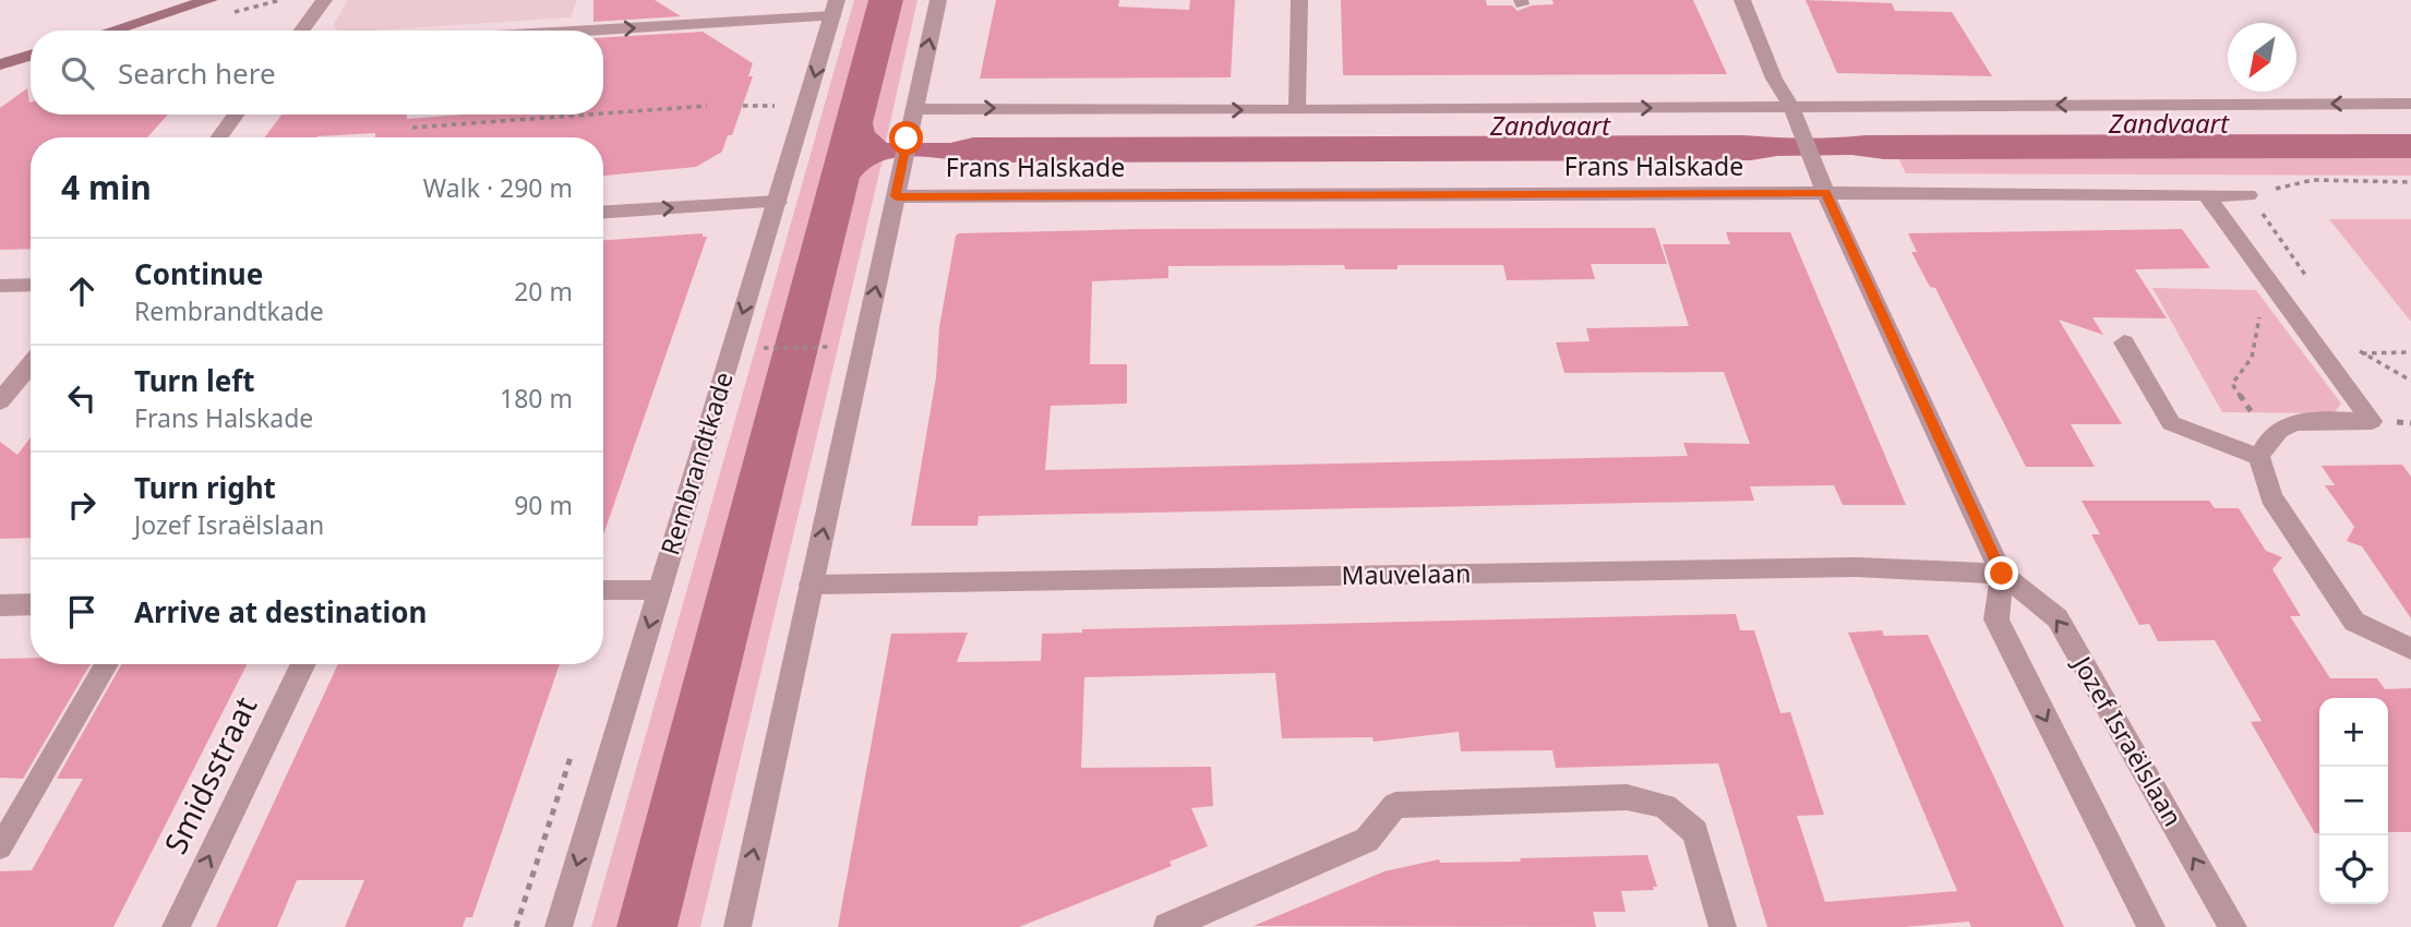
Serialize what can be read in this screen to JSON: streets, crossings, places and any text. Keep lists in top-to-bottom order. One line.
{"streets":{"street":["Frans Halskade","Rembrandtkade","Mauvelaan","Jozef Israëlslaan","Smidsstraat"]},"crossings":[["Frans Halskade","Jozef Israëlslaan"],["Mauvelaan","Jozef Israëlslaan"]],"one_way":["Smidsstraat"],"water":["Zandvaart"],"north":"bottom left","page":{"search":"Search here","heading":["4 min","Walk · 290 m"],"list":[["Continue","Rembrandtkade","20 m"],["Turn left","Frans Halskade","180 m"],["Turn right","Jozef Israëlslaan","90 m"],"Arrive at destination"],"map_buttons":["+","−"]}}
